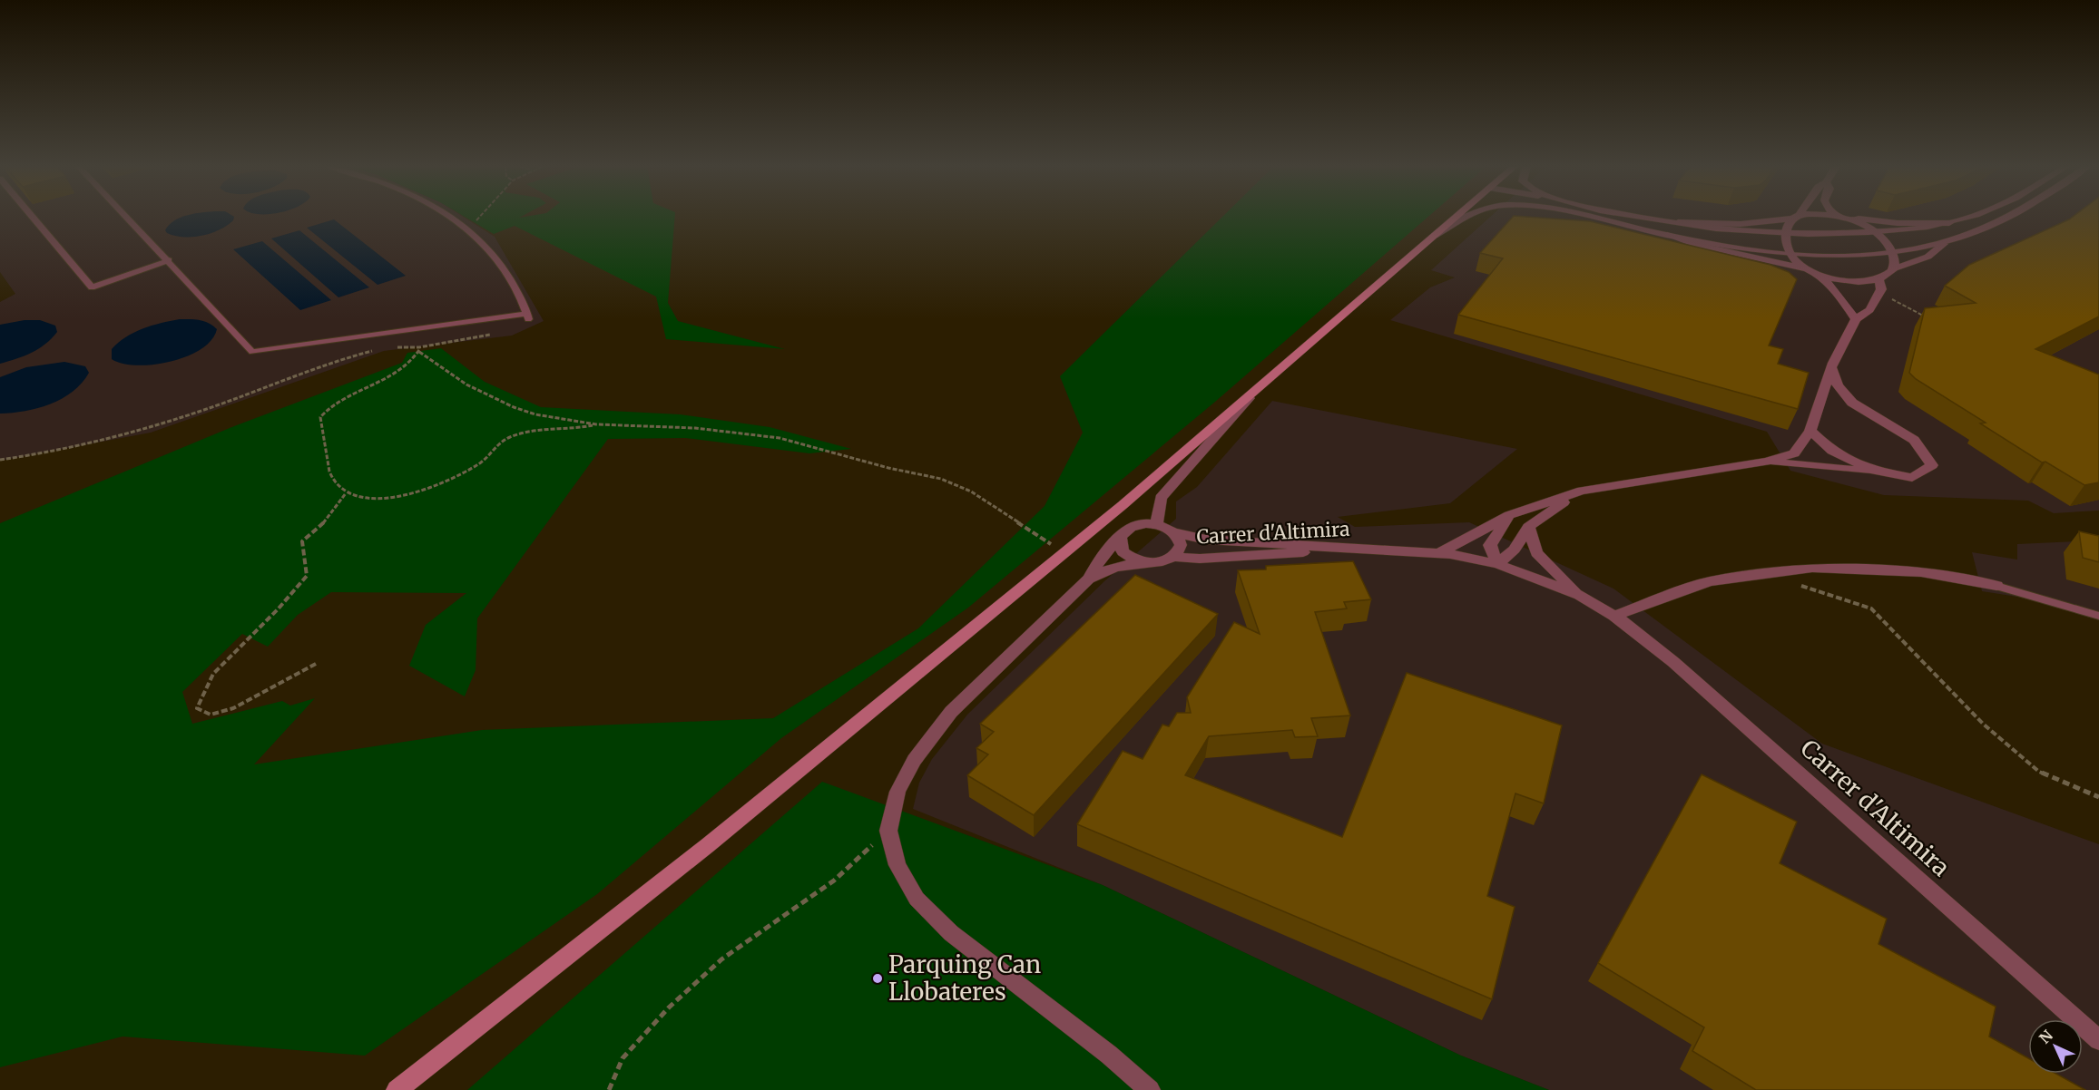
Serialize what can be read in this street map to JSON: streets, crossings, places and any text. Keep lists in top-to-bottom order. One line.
{"streets":{"street":["Carrer d'Altimira"]},"places":["Parquing Can Llobateres"],"north":"top left"}
